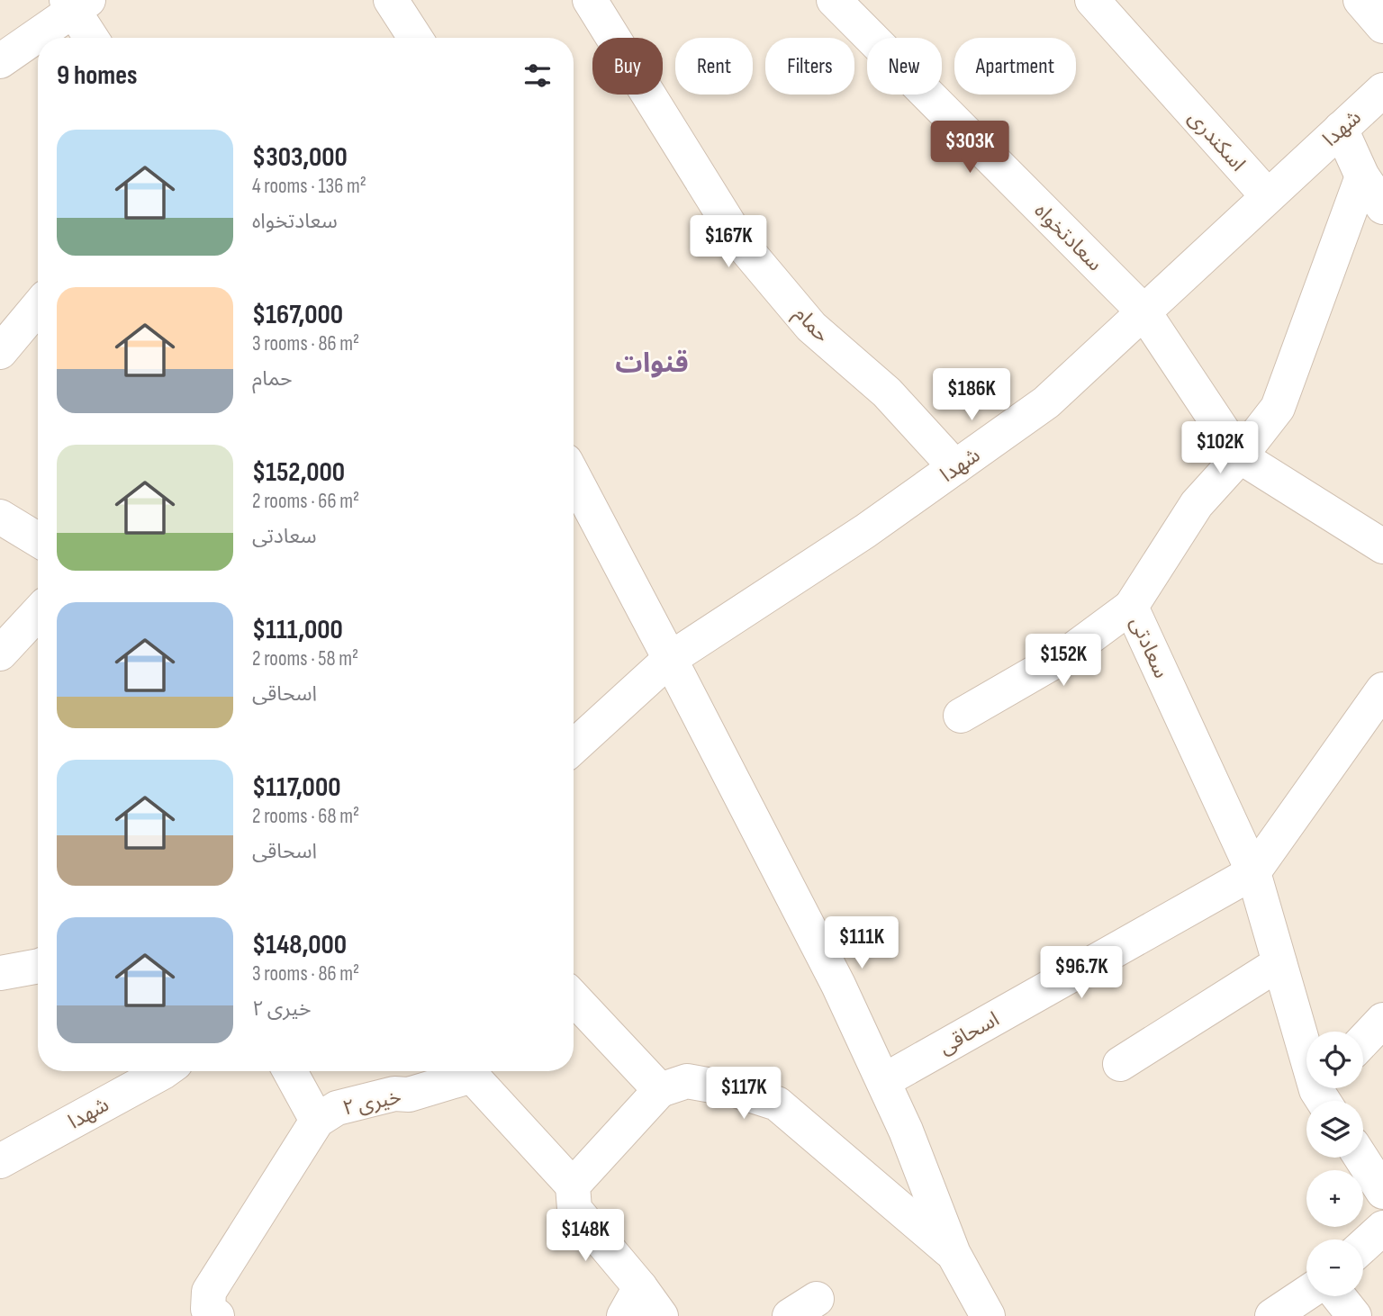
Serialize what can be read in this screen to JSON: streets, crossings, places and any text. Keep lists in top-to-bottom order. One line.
{"streets":{"street":["شهدا","اسکندری","سعادتخواه","حمام","سعادتی","اسحاقی","خیری ۲"]},"crossings":[["شهدا","اسکندری"],["شهدا","سعادتخواه"],["شهدا","حمام"],["سعادتخواه","سعادتی"],["سعادتی","اسحاقی"]],"districts":["قنوات"],"page":{"chip":["Buy","Rent","Filters","New","Apartment"],"heading":"9 homes","list":[{"name":"$303,000","note":"4 rooms · 136 m² · سعادتخواه"},{"name":"$167,000","note":"3 rooms · 86 m² · حمام"},{"name":"$152,000","note":"2 rooms · 66 m² · سعادتی"},{"name":"$111,000","note":"2 rooms · 58 m² · اسحاقی"},{"name":"$117,000","note":"2 rooms · 68 m² · اسحاقی"},{"name":"$148,000","note":"3 rooms · 86 m² · خیری ۲"}],"price":["$303K","$167K","$186K","$102K","$152K","$111K","$96.7K","$117K","$148K"],"map_buttons":["+","−"]}}
